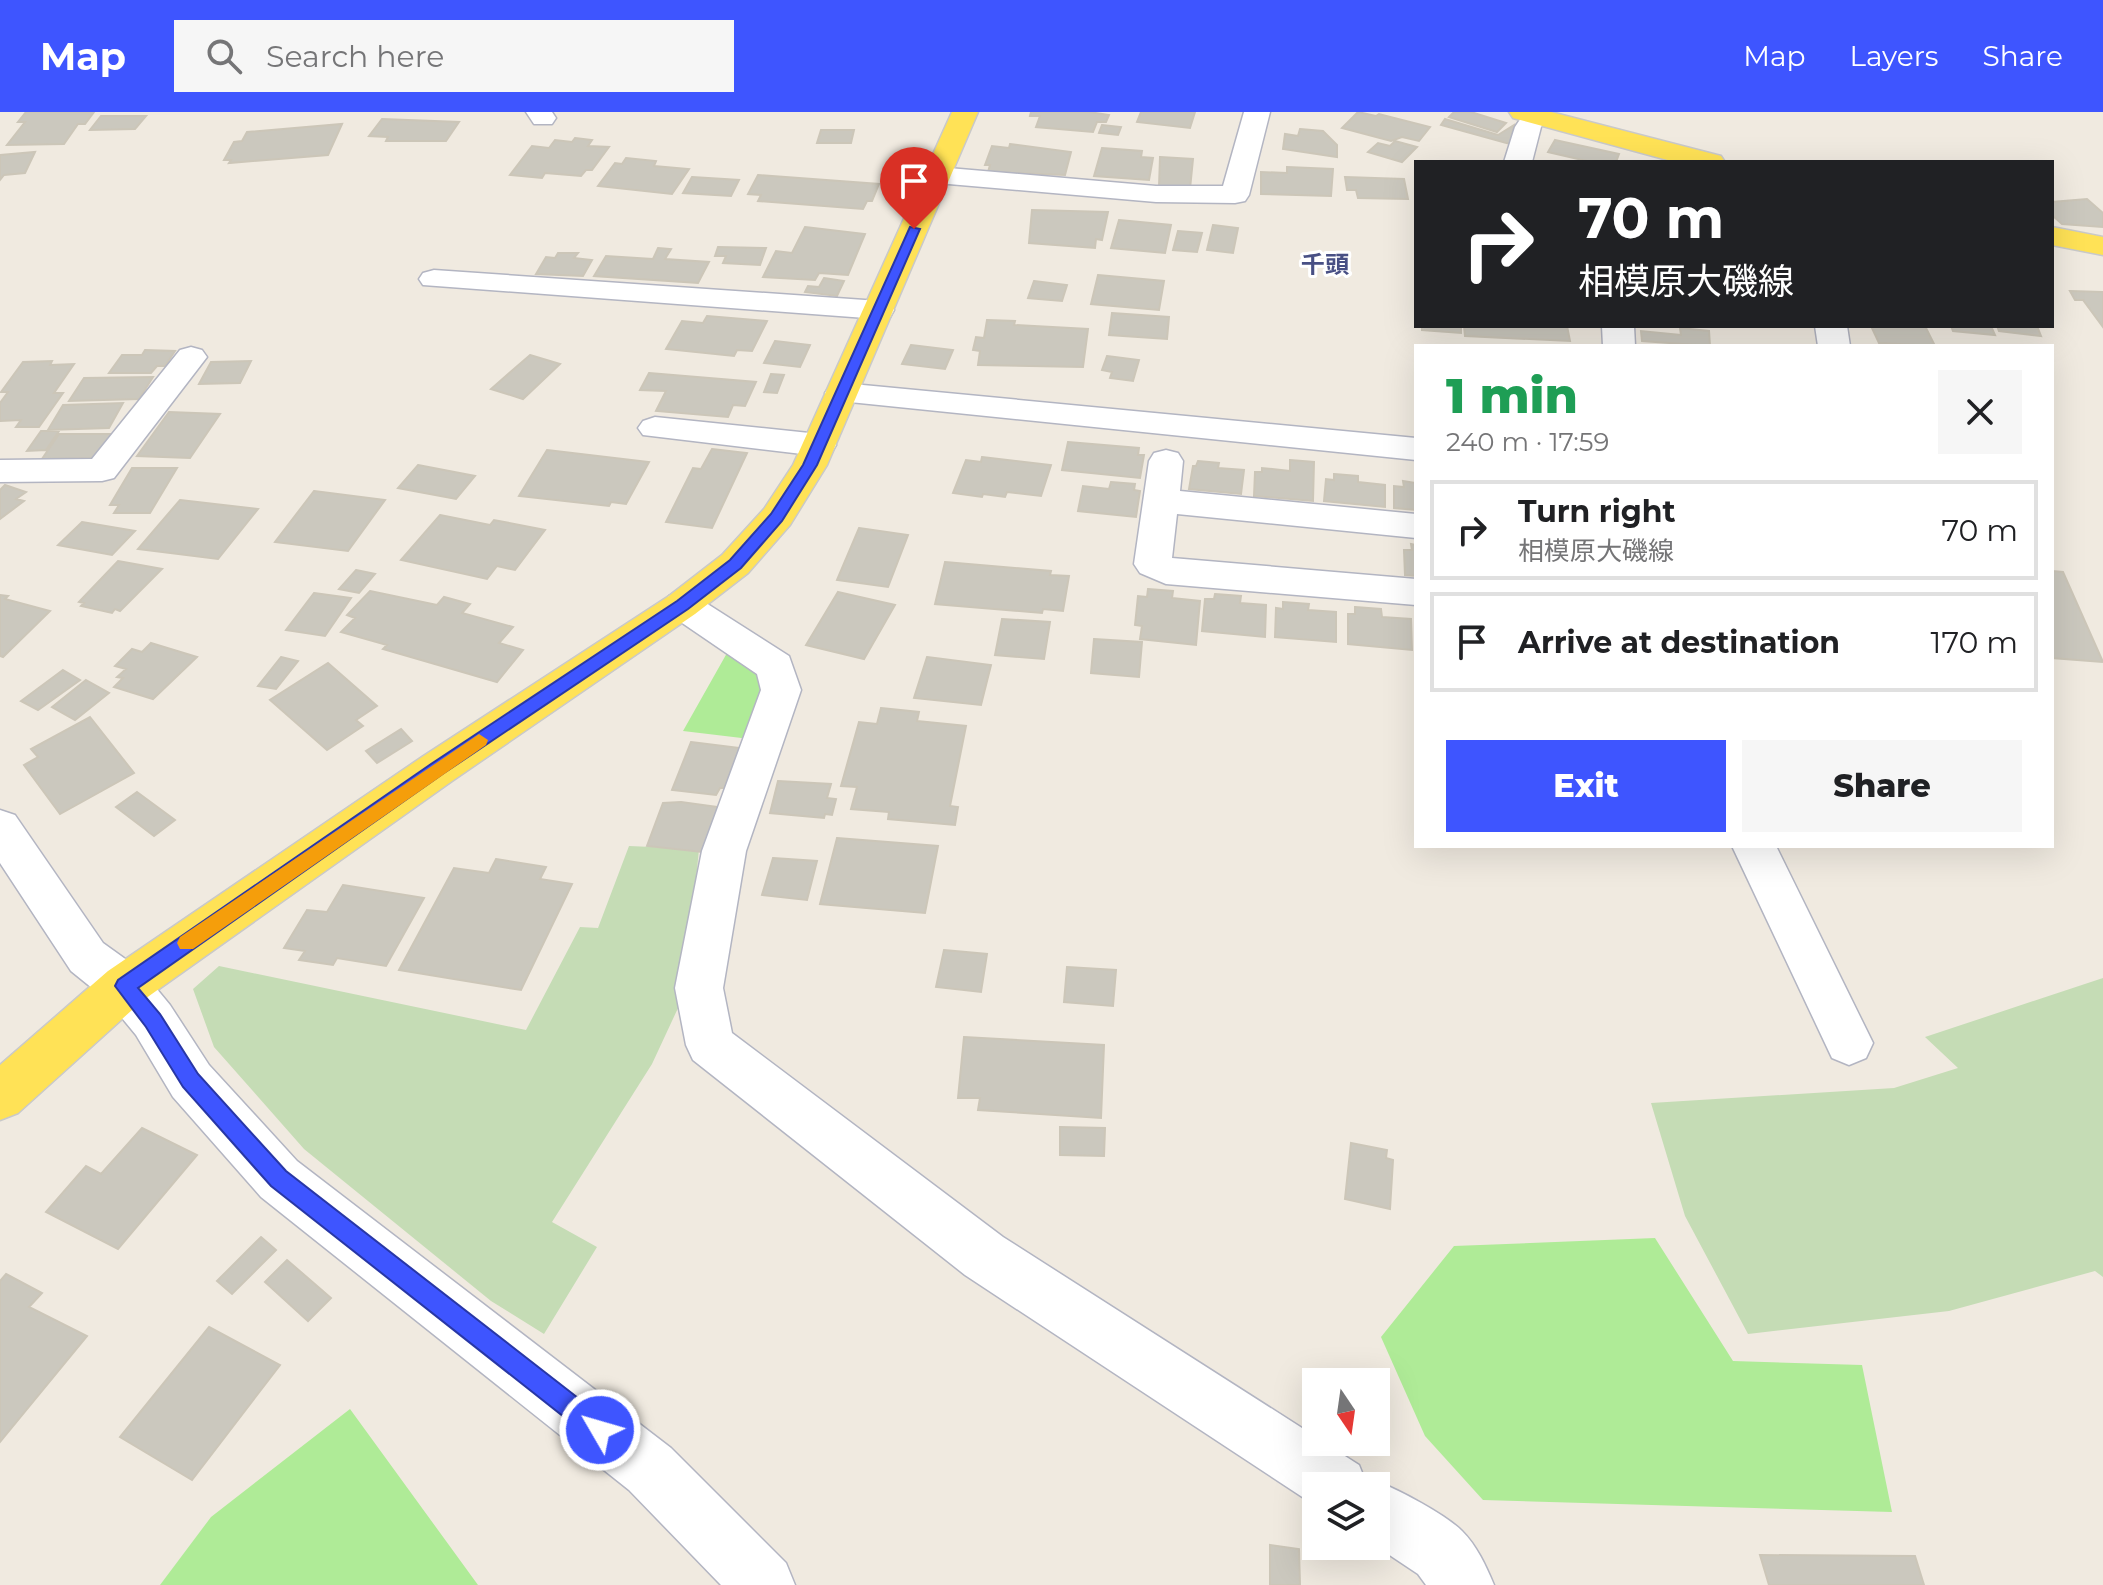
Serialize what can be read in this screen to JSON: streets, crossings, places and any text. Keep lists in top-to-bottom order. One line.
{"districts":["千頭"],"north":"bottom","page":{"header":"Map","search":"Search here","nav":["Map","Layers","Share"],"turn":["70 m","相模原大磯線"],"heading":["1 min","240 m · 17:59"],"list":[{"name":"Turn right","note":"相模原大磯線","value":"70 m"},{"name":"Arrive at destination","value":"170 m"}],"buttons":["Exit","Share"]}}
